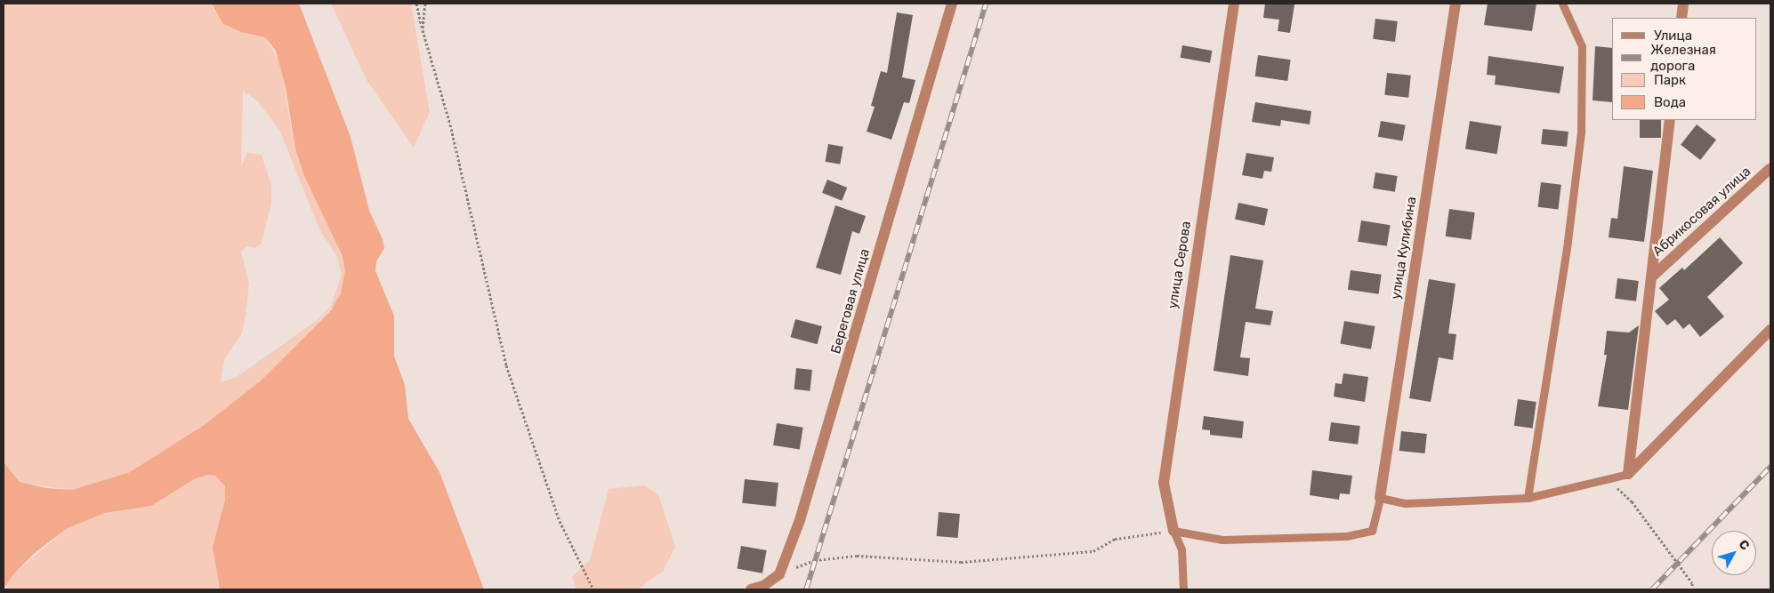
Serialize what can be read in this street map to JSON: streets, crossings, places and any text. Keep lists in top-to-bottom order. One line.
{"streets":{"street":["Абрикосовая улица","улица Кулибина","улица Серова","Береговая улица"]},"legend":["Улица","Железная дорога","Парк","Вода"],"north":"top right"}
